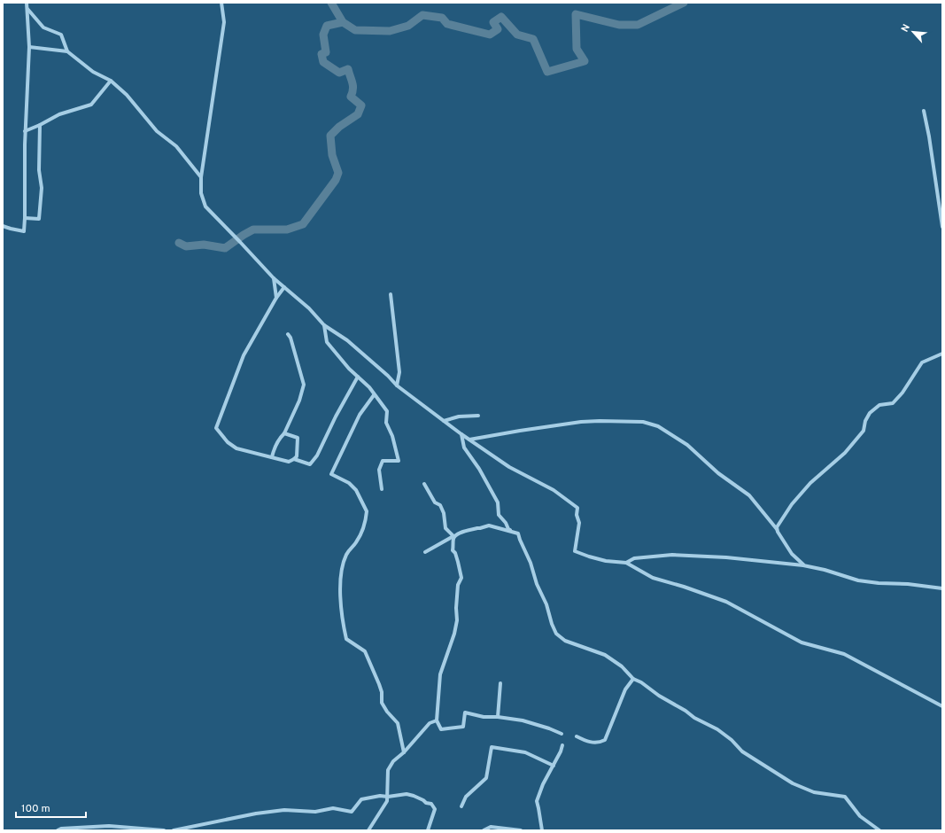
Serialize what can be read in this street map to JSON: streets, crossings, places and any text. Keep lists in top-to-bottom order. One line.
{"scale_bar":"100 m","north":"top left"}
